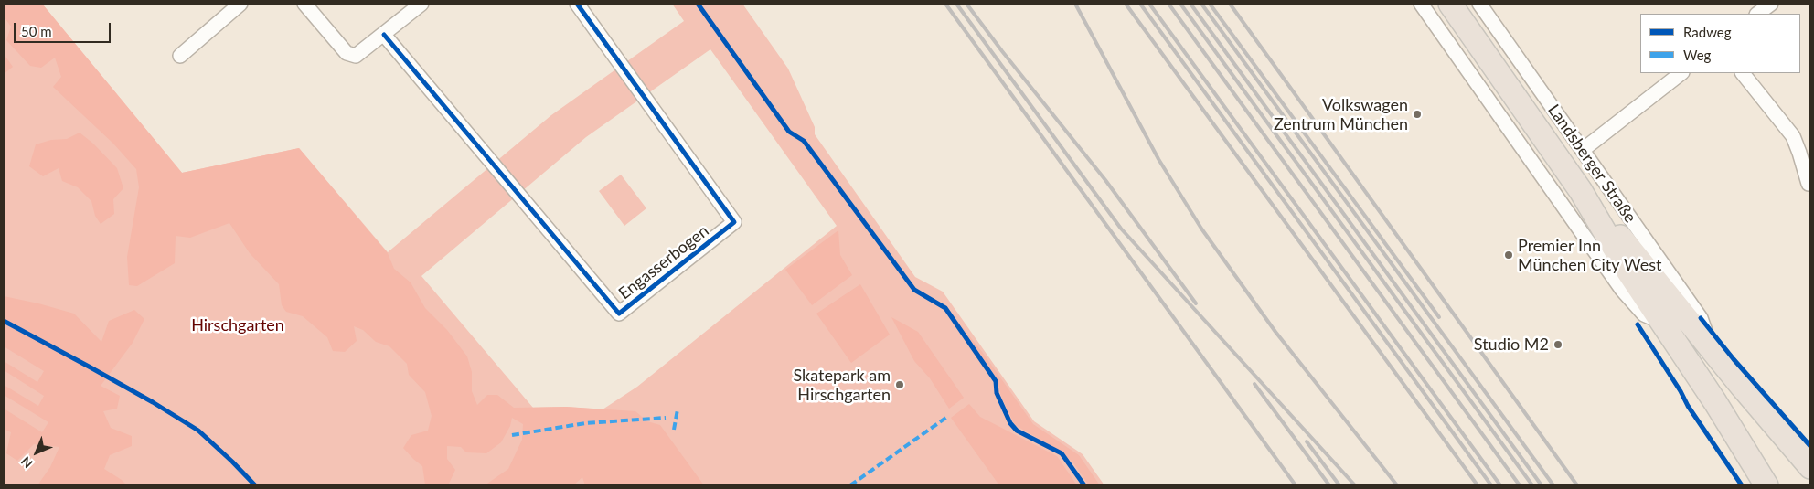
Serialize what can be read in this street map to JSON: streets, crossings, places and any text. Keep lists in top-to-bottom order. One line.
{"streets":{"main road":["Landsberger Straße"],"street":["Engasserbogen"]},"parks":["Hirschgarten"],"places":["Volkswagen Zentrum München","Premier Inn München City West","Studio M2","Skatepark am Hirschgarten"],"legend":["Radweg","Weg"],"scale_bar":"50 m","north":"bottom left"}
